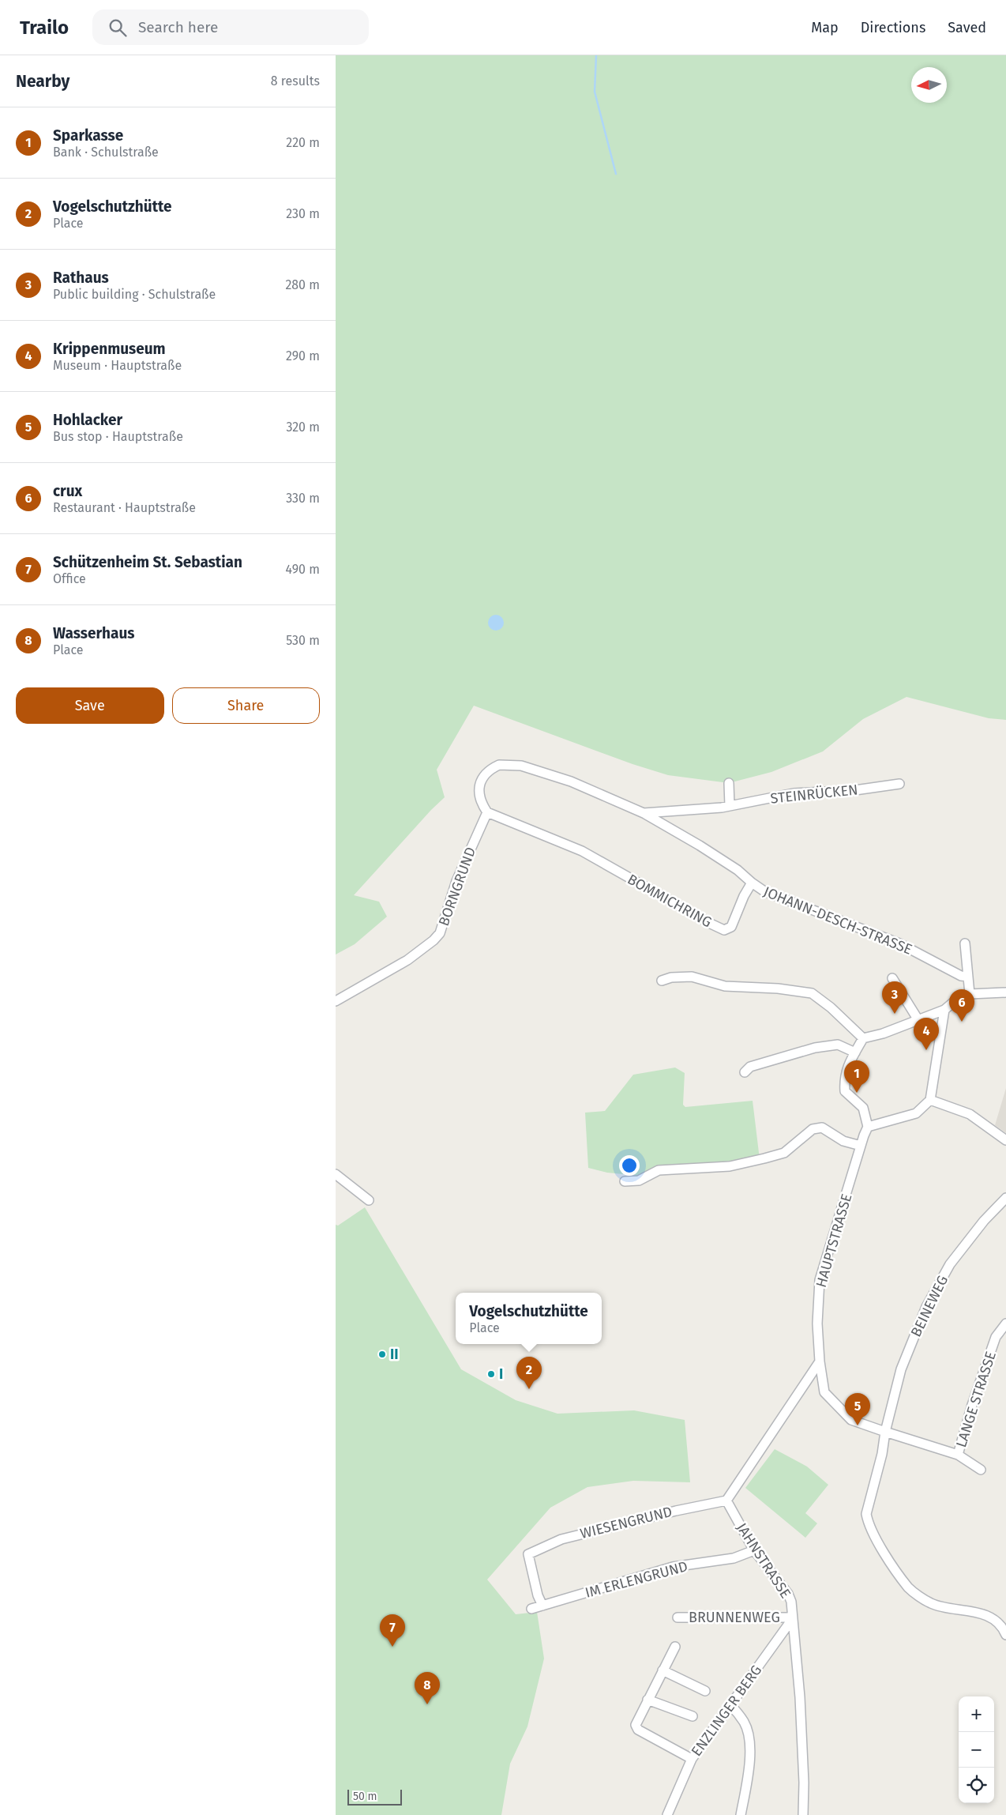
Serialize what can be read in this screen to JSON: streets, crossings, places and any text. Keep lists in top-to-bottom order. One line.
{"streets":{"street":["STEINRÜCKEN","BORNGRUND","BOMMICHRING","JOHANN-DESCH-STRASSE","HAUPTSTRASSE","BEINEWEG","LANGE STRASSE","WIESENGRUND","JAHNSTRASSE","IM ERLENGRUND","BRUNNENWEG","ENZLINGER BERG"]},"crossings":[["BORNGRUND","BOMMICHRING"],["BOMMICHRING","JOHANN-DESCH-STRASSE"],["HAUPTSTRASSE","BEINEWEG"],["HAUPTSTRASSE","LANGE STRASSE"],["WIESENGRUND","JAHNSTRASSE"],["WIESENGRUND","IM ERLENGRUND"],["JAHNSTRASSE","IM ERLENGRUND"],["JAHNSTRASSE","BRUNNENWEG"],["JAHNSTRASSE","ENZLINGER BERG"],["BRUNNENWEG","ENZLINGER BERG"]],"places":["II","I"],"scale_bar":"50 m","north":"left","page":{"header":"Trailo","search":"Search here","nav":["Map","Directions","Saved"],"heading":["Nearby","8 results"],"list":[{"mark":"1","name":"Sparkasse","note":"Bank · Schulstraße","value":"220 m"},{"mark":"2","name":"Vogelschutzhütte","note":"Place","value":"230 m"},{"mark":"3","name":"Rathaus","note":"Public building · Schulstraße","value":"280 m"},{"mark":"4","name":"Krippenmuseum","note":"Museum · Hauptstraße","value":"290 m"},{"mark":"5","name":"Hohlacker","note":"Bus stop · Hauptstraße","value":"320 m"},{"mark":"6","name":"crux","note":"Restaurant · Hauptstraße","value":"330 m"},{"mark":"7","name":"Schützenheim St. Sebastian","note":"Office","value":"490 m"},{"mark":"8","name":"Wasserhaus","note":"Place","value":"530 m"}],"buttons":["Save","Share"],"pins":["3","6","4","1","2","5","7","8"],"popup":["Vogelschutzhütte","Place"],"map_buttons":["+","−"],"scale":"50 m"}}
